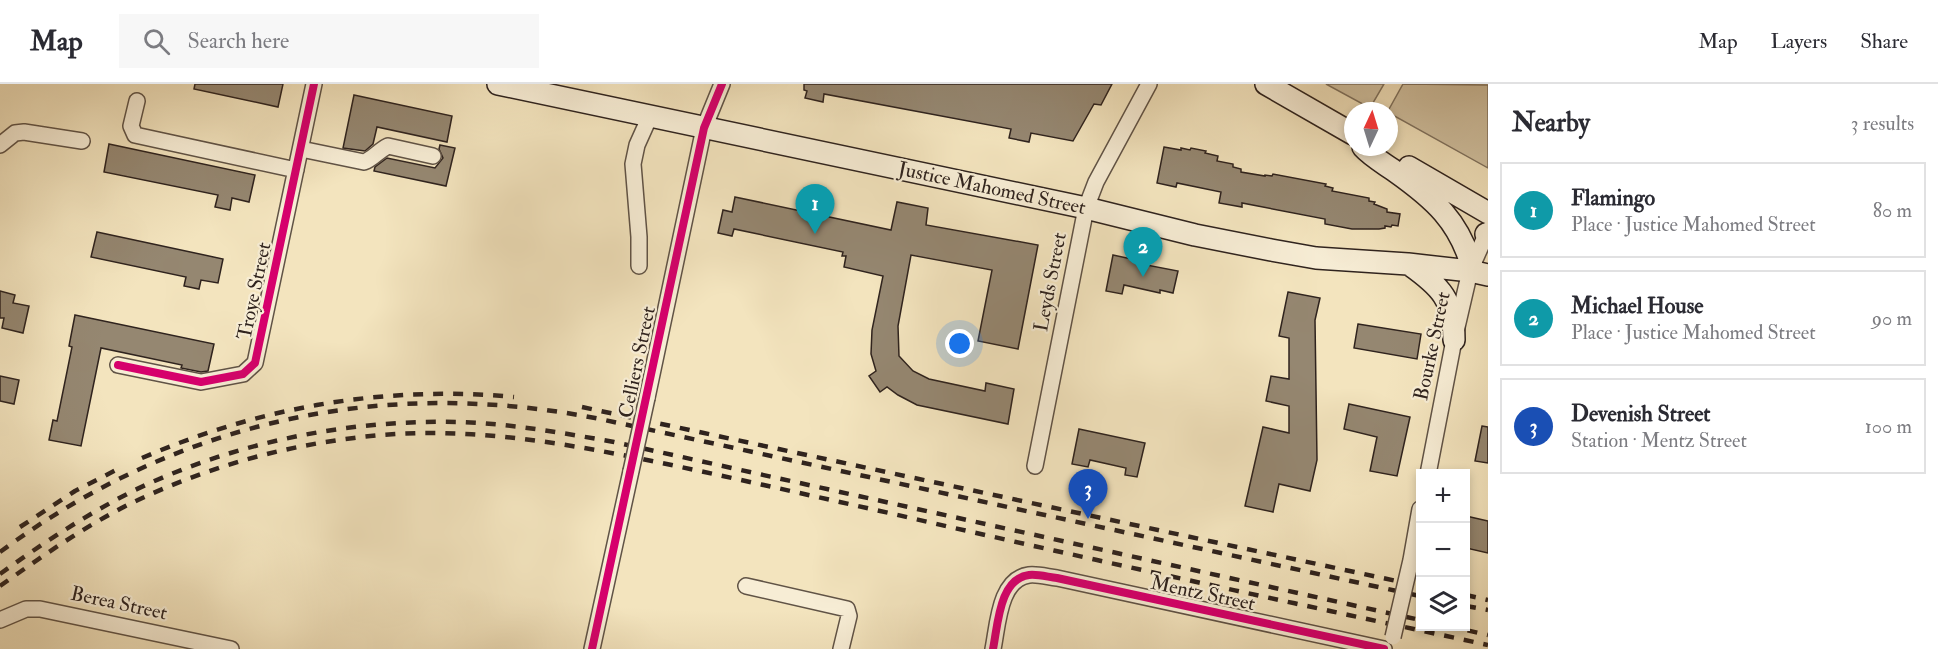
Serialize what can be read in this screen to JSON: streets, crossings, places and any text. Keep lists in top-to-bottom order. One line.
{"streets":{"main road":["Justice Mahomed Street"],"street":["Leyds Street","Troye Street","Bourke Street","Celliers Street","Mentz Street","Berea Street"]},"crossings":[["Justice Mahomed Street","Leyds Street"],["Justice Mahomed Street","Bourke Street"],["Justice Mahomed Street","Celliers Street"]],"north":"top","page":{"header":"Map","search":"Search here","nav":["Map","Layers","Share"],"heading":["Nearby","3 results"],"list":[{"mark":"1","name":"Flamingo","note":"Place · Justice Mahomed Street","value":"80 m"},{"mark":"2","name":"Michael House","note":"Place · Justice Mahomed Street","value":"90 m"},{"mark":"3","name":"Devenish Street","note":"Station · Mentz Street","value":"100 m"}],"pins":["1","2","3"],"map_buttons":["+","−"]}}
